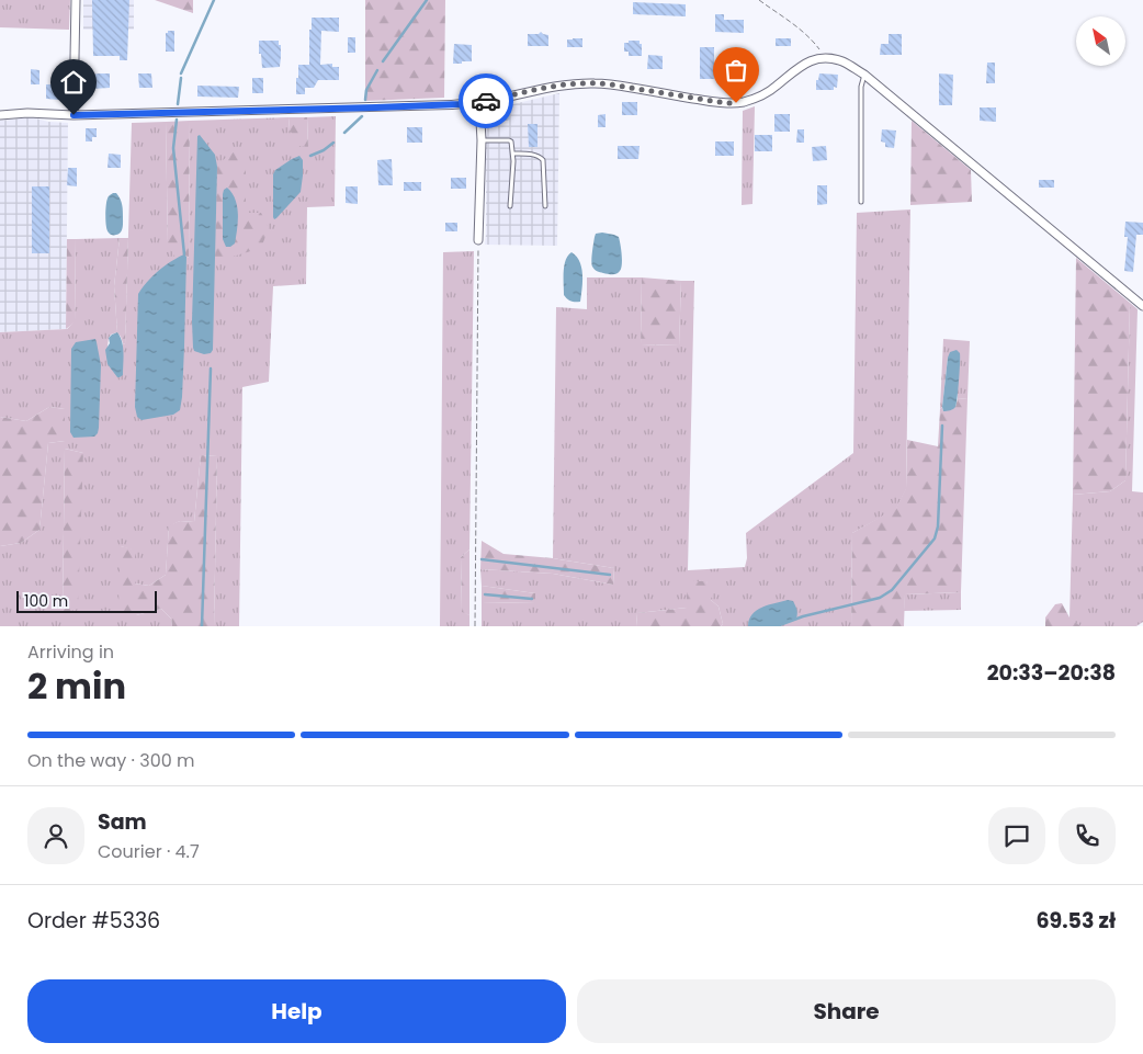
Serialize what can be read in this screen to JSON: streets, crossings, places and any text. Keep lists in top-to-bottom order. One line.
{"scale_bar":"100 m","north":"top left","page":{"scale":"100 m","heading":["2 min","Arriving in","20:33–20:38"],"panel":["Sam","Courier · 4.7","Order #5336","69.53 zł"],"bar":"On the way · 300 m","buttons":["Help","Share"]}}
